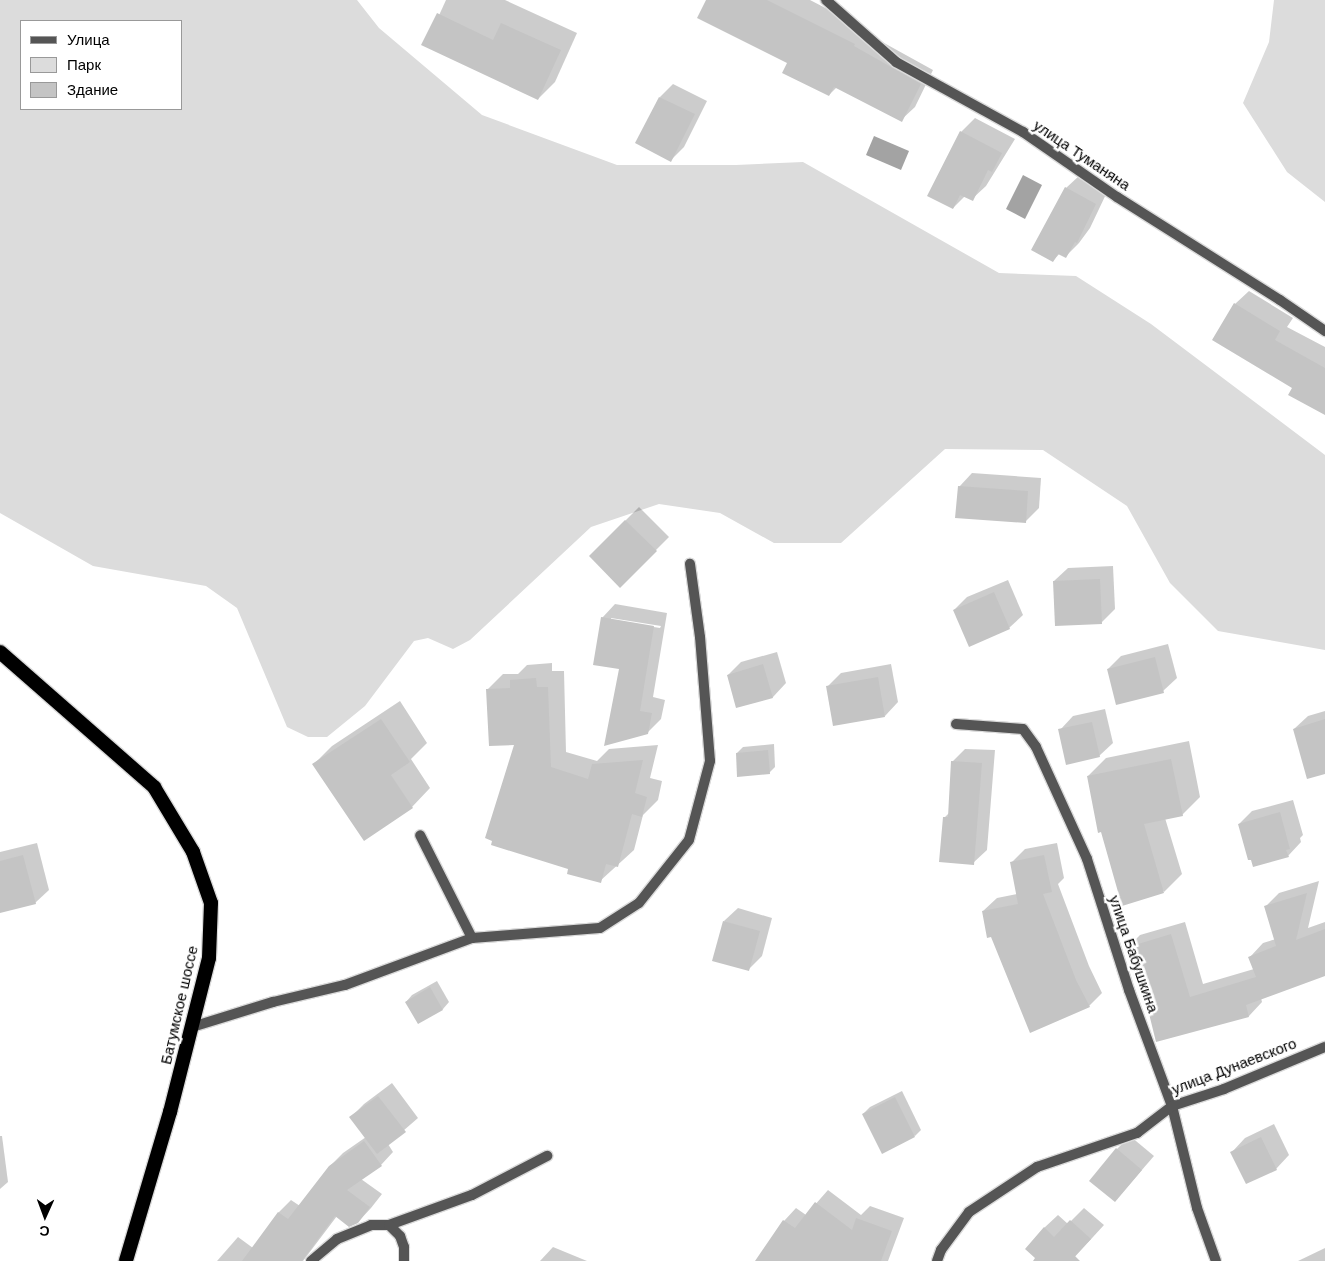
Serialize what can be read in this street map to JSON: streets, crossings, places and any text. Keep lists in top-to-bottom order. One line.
{"streets":{"highway":["Батумское шоссе"],"street":["улица Туманяна","улица Бабушкина","улица Дунаевского"]},"crossings":[["улица Бабушкина","улица Дунаевского"]],"legend":["Улица","Парк","Здание"],"north":"bottom"}
